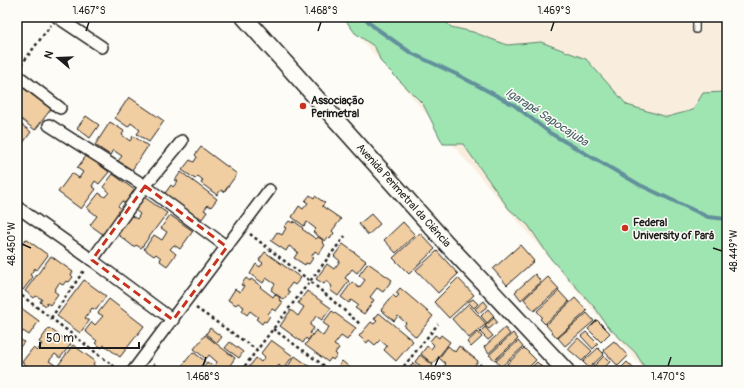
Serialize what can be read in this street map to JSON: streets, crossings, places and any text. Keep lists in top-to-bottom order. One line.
{"streets":{"main road":["Avenida Perimetral da Ciência"]},"water":["Igarapé Sapocajuba"],"places":["Associação Perimetral","Federal University of Pará"],"scale_bar":"50 m","north":"left","coordinates":["1.467°S","1.468°S","1.469°S","48.450°W","48.449°W","1.470°S"]}
